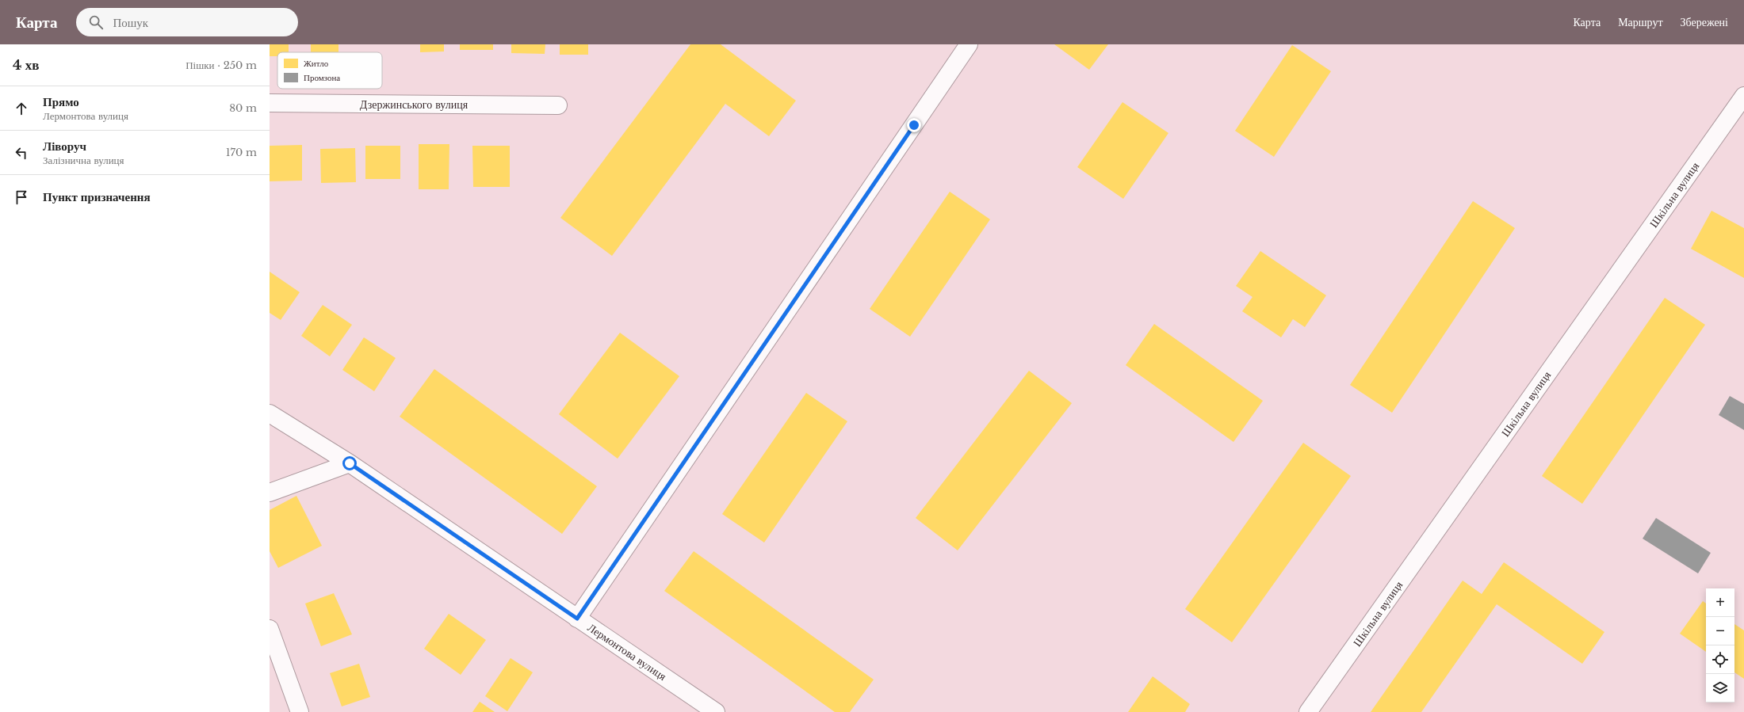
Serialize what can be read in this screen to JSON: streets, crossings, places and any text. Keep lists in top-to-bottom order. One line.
{"streets":{"street":["Дзержинського вулиця","Шкільна вулиця","Лермонтова вулиця"]},"legend":["Житло","Промзона"],"page":{"header":"Карта","search":"Пошук","nav":["Карта","Маршрут","Збережені"],"heading":["4 хв","Пішки · 250 m"],"list":[["Прямо","Лермонтова вулиця","80 m"],["Ліворуч","Залізнична вулиця","170 m"],"Пункт призначення"],"map_buttons":["+","−"]}}
